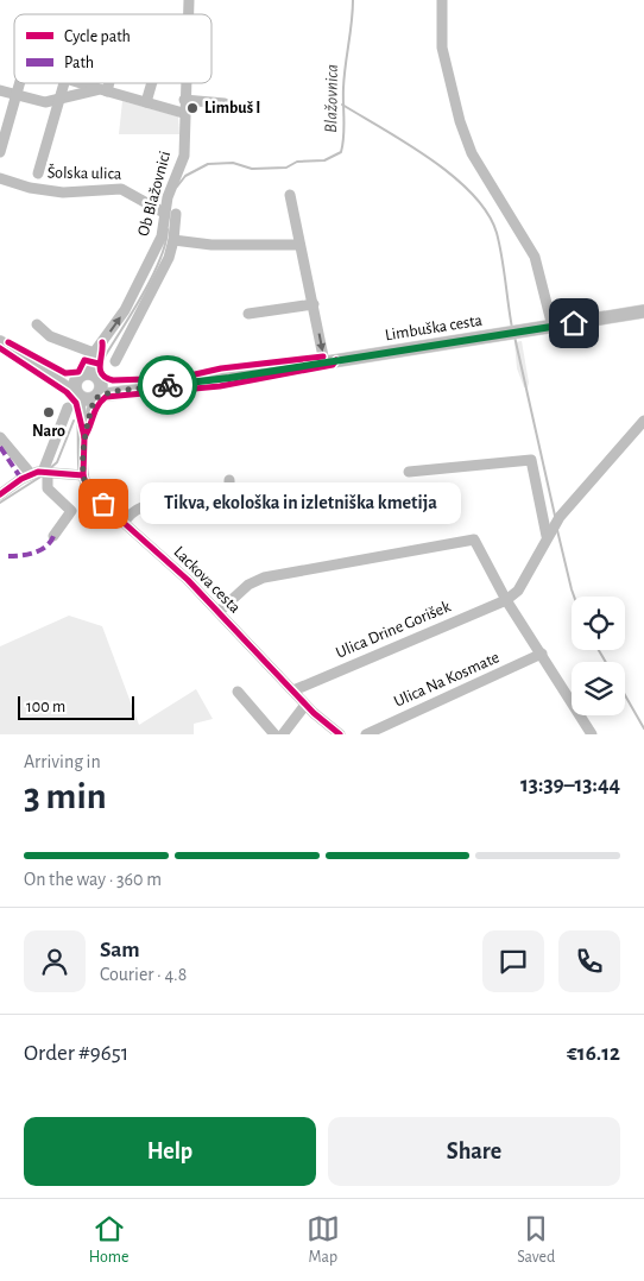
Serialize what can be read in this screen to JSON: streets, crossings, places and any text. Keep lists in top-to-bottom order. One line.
{"streets":{"main road":["Limbuška cesta"],"street":["Šolska ulica","Ob Blažovnici","Lackova cesta","Ulica Drine Gorišek","Ulica Na Kosmate"]},"crossings":[["Šolska ulica","Ob Blažovnici"],["Ob Blažovnici","Limbuška cesta"],["Lackova cesta","Ulica Drine Gorišek"]],"water":["Blažovnica"],"places":["Limbuš I","Naro","Tikva, ekološka in izletniška kmetija"],"legend":["Cycle path","Path"],"scale_bar":"100 m","page":{"bubble":"Tikva, ekološka in izletniška kmetija","scale":"100 m","heading":["3 min","Arriving in","13:39–13:44"],"panel":["Sam","Courier · 4.8","Order #9651","€16.12"],"bar":"On the way · 360 m","buttons":["Help","Share"],"tabs":["Home","Map","Saved"]}}
